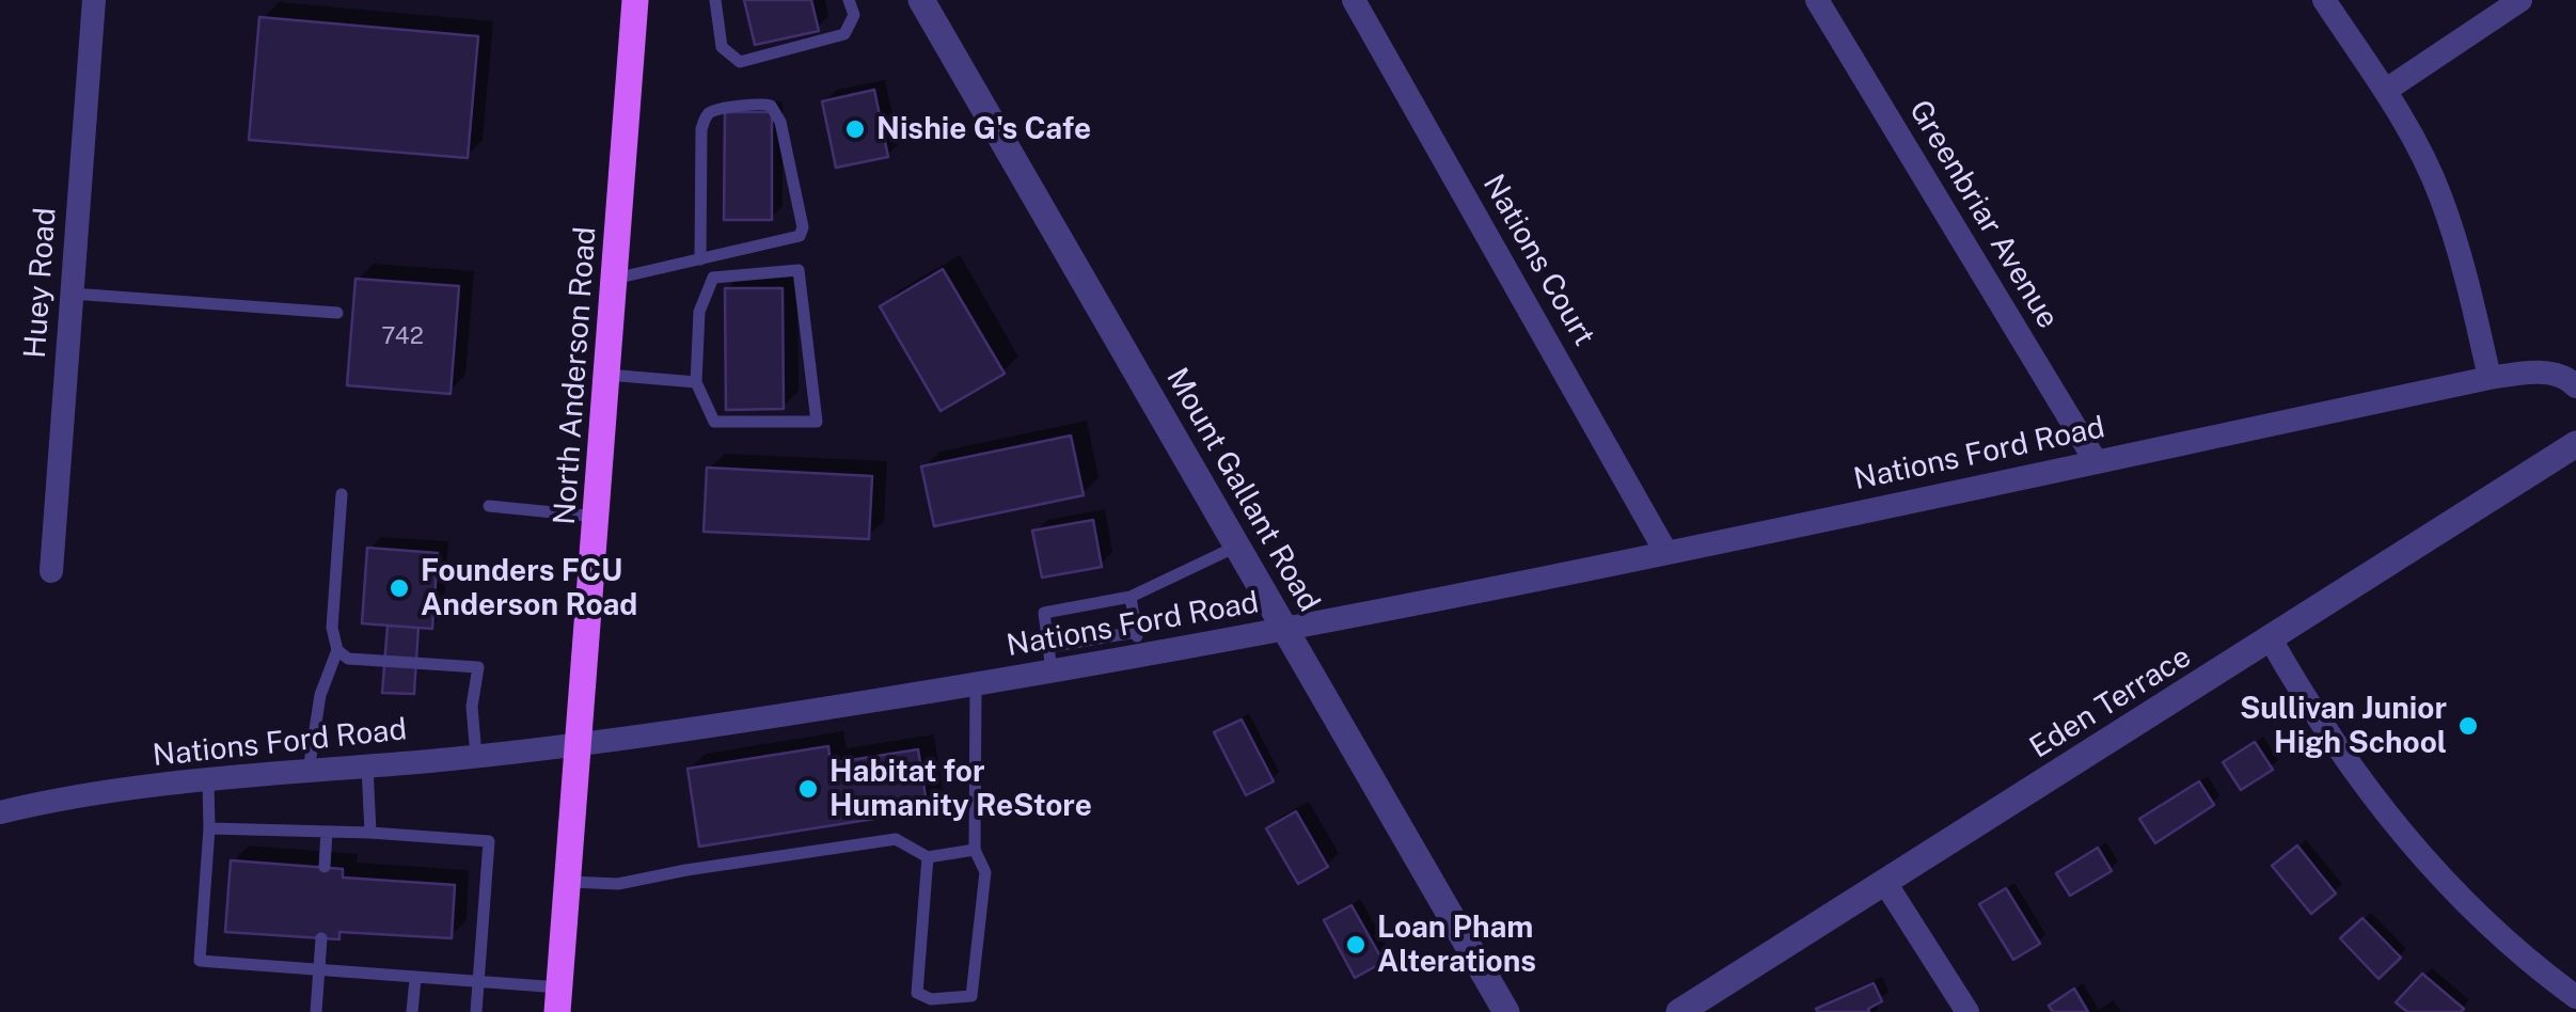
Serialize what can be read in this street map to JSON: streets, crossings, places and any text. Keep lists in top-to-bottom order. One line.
{"streets":{"main road":["North Anderson Road"],"street":["Greenbriar Avenue","Nations Court","Huey Road","Nations Ford Road","Mount Gallant Road","Eden Terrace"]},"crossings":[["Greenbriar Avenue","Nations Ford Road"],["Nations Court","Nations Ford Road"],["North Anderson Road","Nations Ford Road"],["Nations Ford Road","Mount Gallant Road"]],"places":["Nishie G's Cafe","Founders FCU Anderson Road","Sullivan Junior High School","Habitat for Humanity ReStore","Loan Pham Alterations"],"house_numbers":["742"]}
